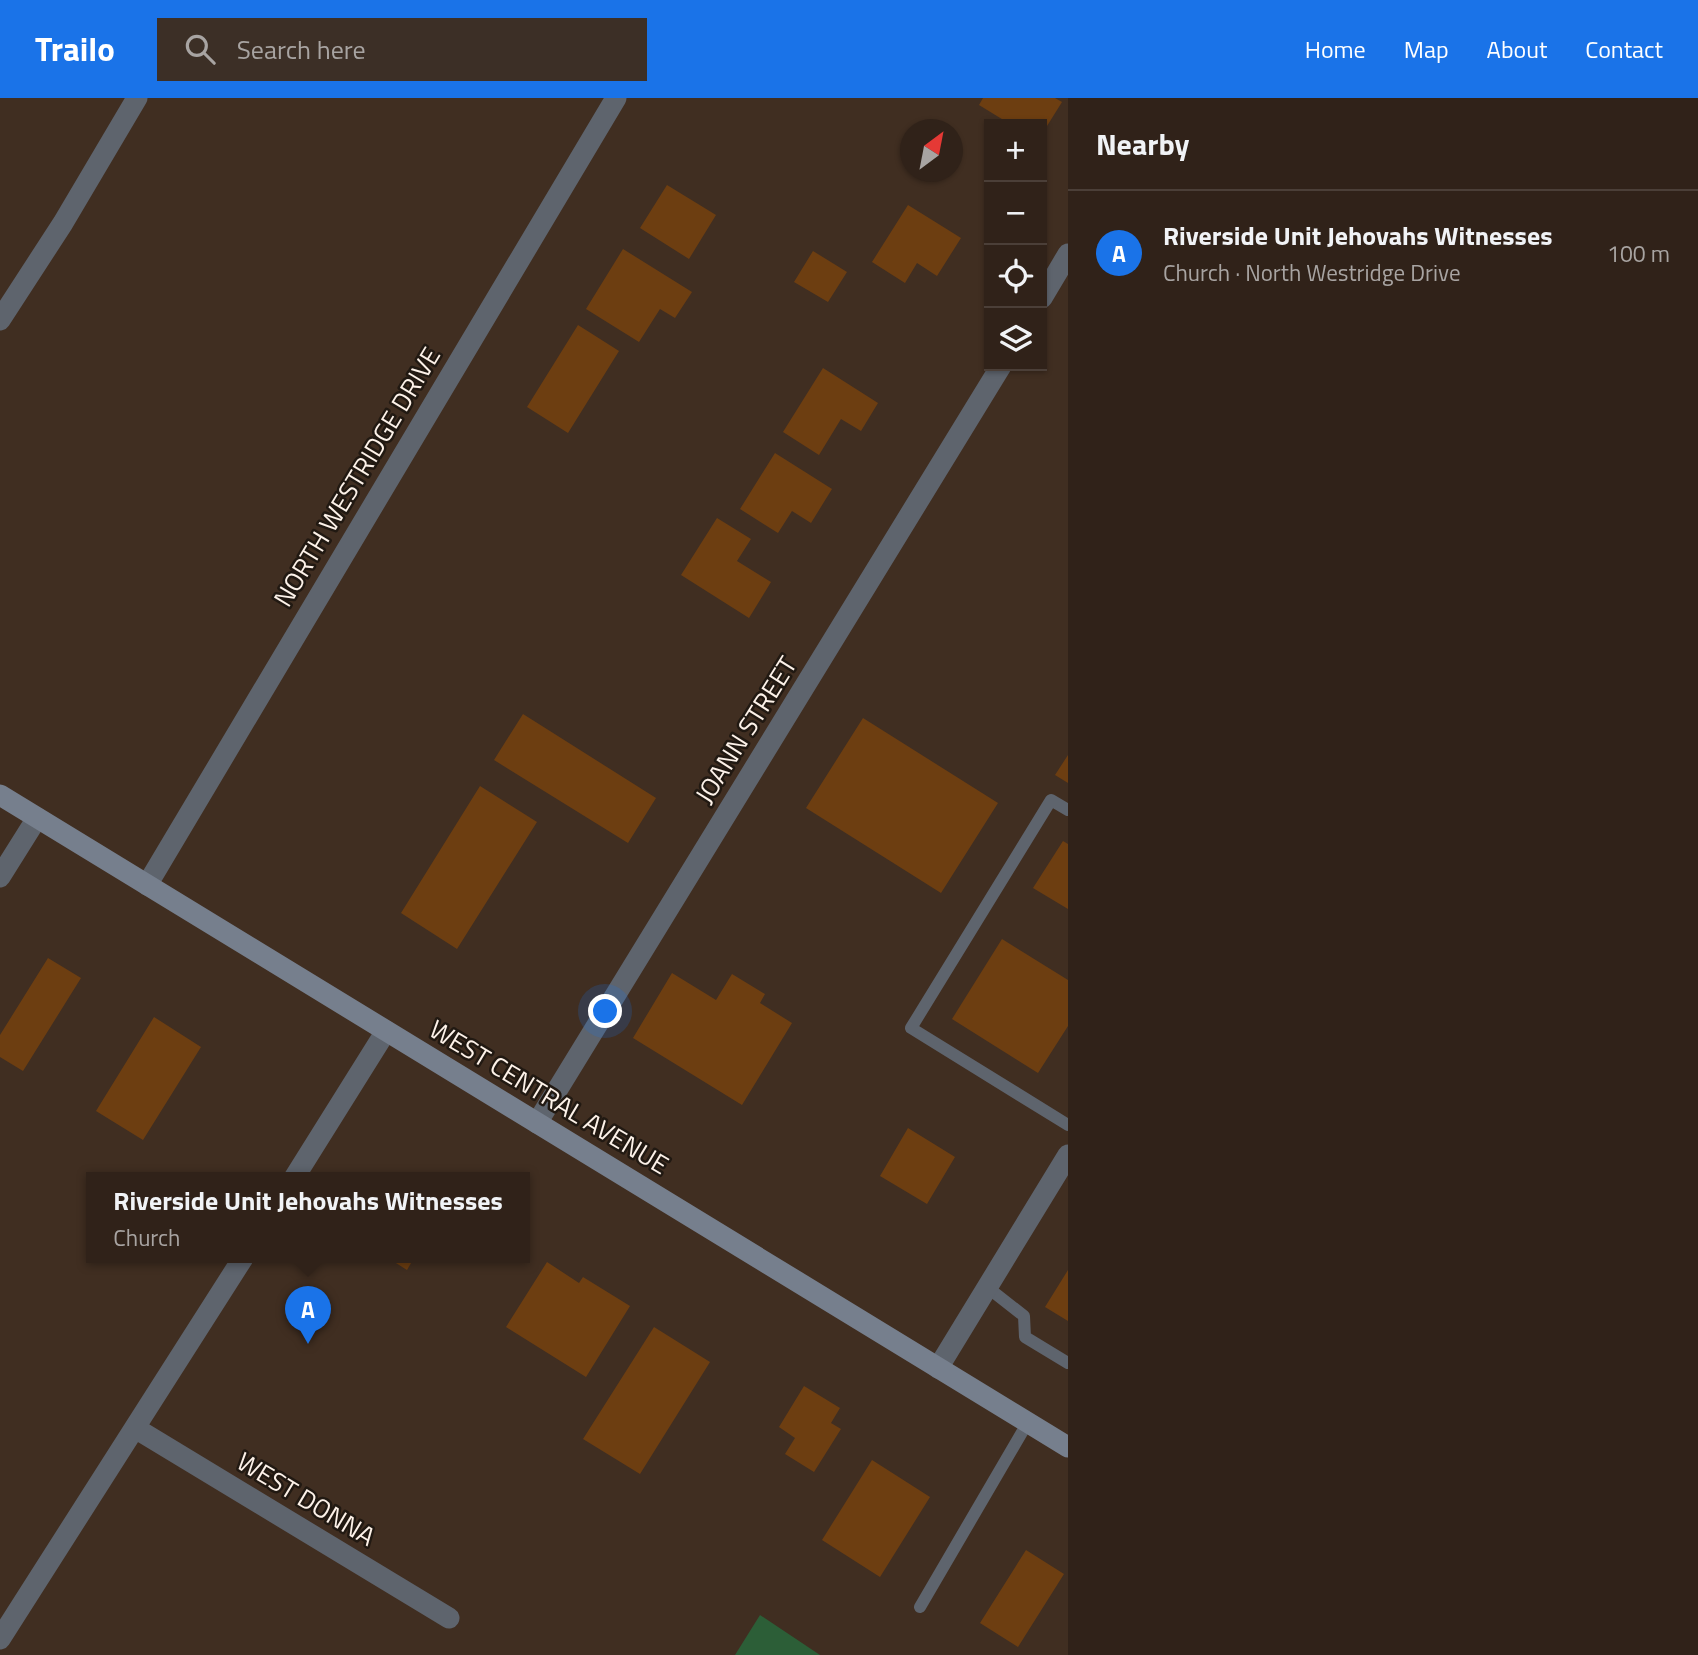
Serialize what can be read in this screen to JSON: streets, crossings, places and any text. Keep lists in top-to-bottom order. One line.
{"streets":{"main road":["WEST CENTRAL AVENUE"],"street":["NORTH WESTRIDGE DRIVE","JOANN STREET","WEST DONNA"]},"crossings":[["NORTH WESTRIDGE DRIVE","WEST CENTRAL AVENUE"],["JOANN STREET","WEST CENTRAL AVENUE"]],"north":"top right","page":{"header":"Trailo","search":"Search here","nav":["Home","Map","About","Contact"],"heading":"Nearby","map_buttons":["+","−"],"list":[{"mark":"A","name":"Riverside Unit Jehovahs Witnesses","note":"Church · North Westridge Drive","value":"100 m"}],"popup":["Riverside Unit Jehovahs Witnesses","Church"],"pins":"A"}}
